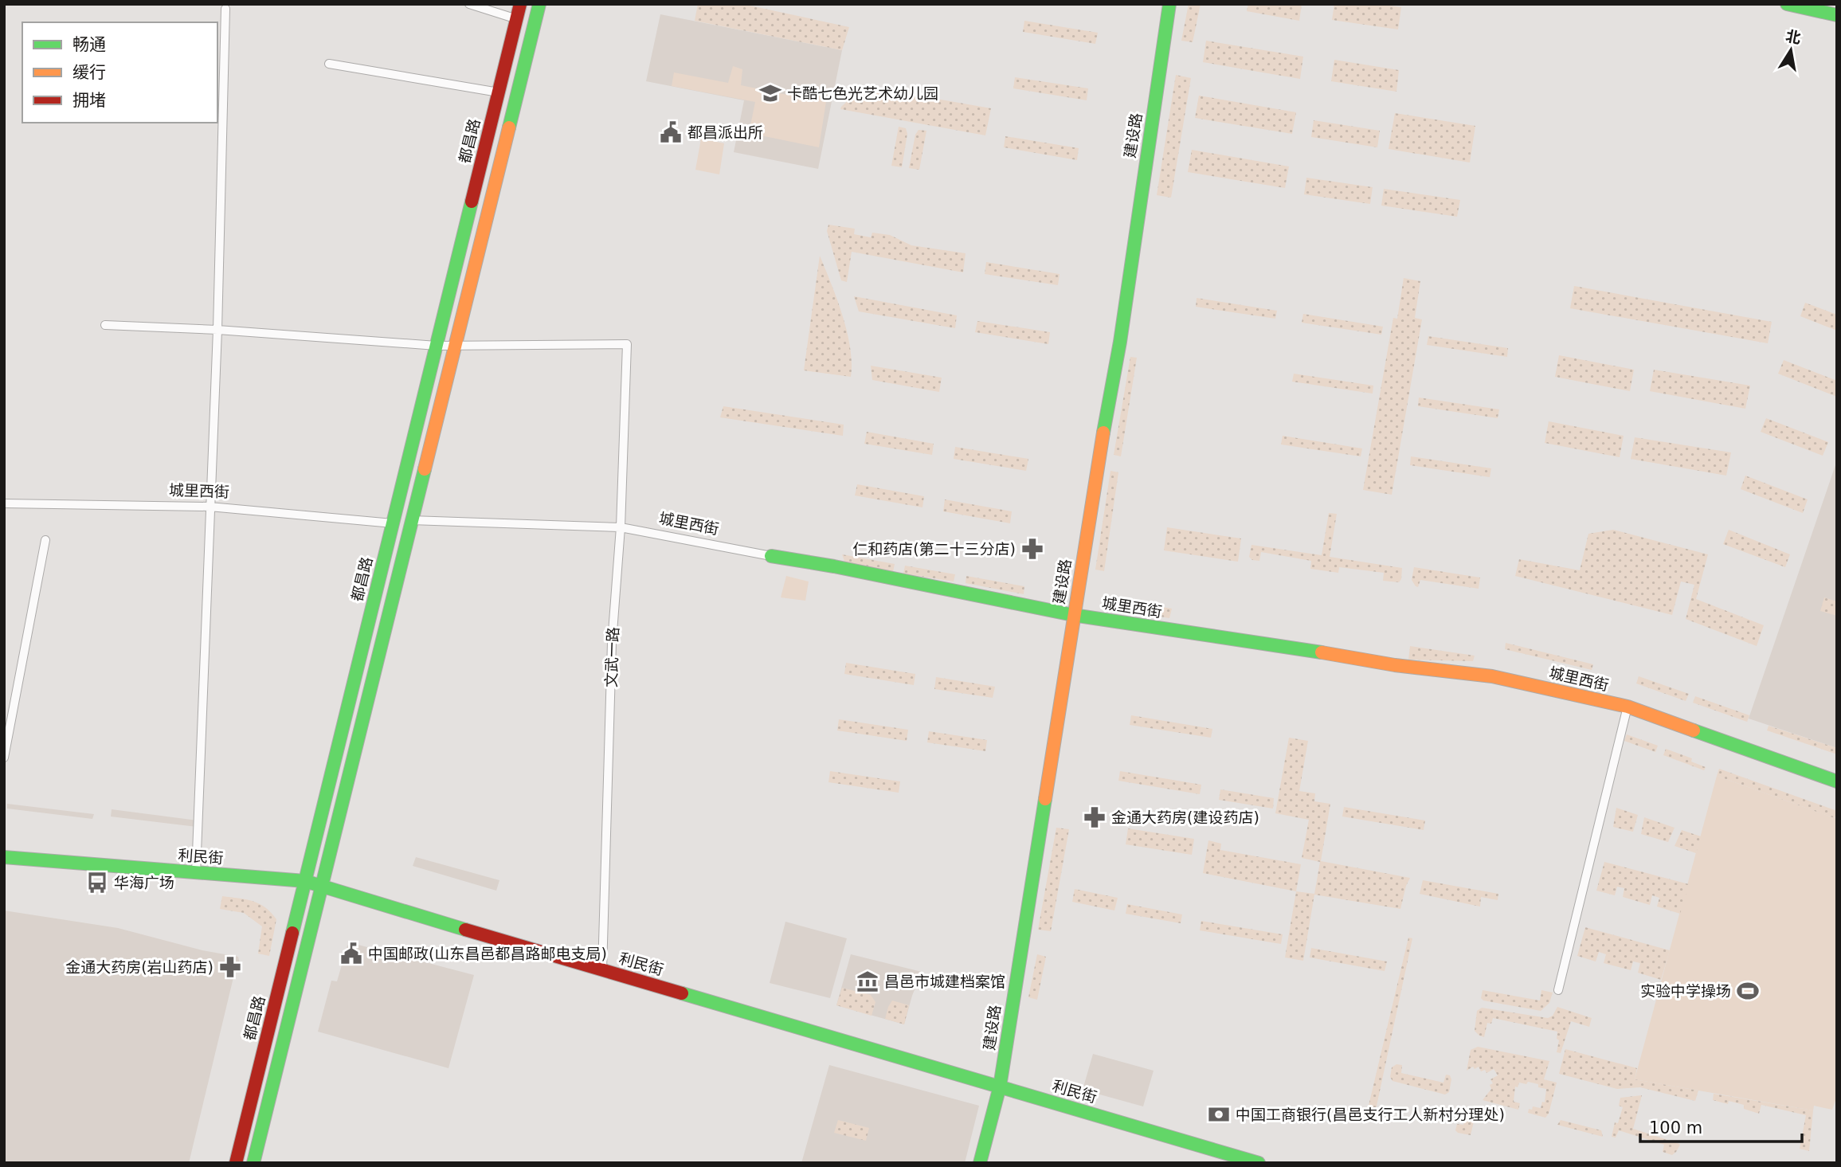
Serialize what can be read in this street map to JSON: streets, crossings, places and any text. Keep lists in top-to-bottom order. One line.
{"streets":{"street":["建设路","都昌路","城里西街","文武一路","利民街"]},"crossings":[["建设路","城里西街"],["建设路","利民街"],["都昌路","城里西街"],["都昌路","利民街"],["城里西街","文武一路"],["文武一路","利民街"]],"places":{"school or university":["卡酷七色光艺术幼儿园"],"public building":["都昌派出所","中国邮政(山东昌邑都昌路邮电支局)"],"pharmacy":["仁和药店(第二十三分店)","金通大药房(建设药店)","金通大药房(岩山药店)"],"bus stop":["华海广场"],"museum":["昌邑市城建档案馆"],"sports":["实验中学操场"],"bank":["中国工商银行(昌邑支行工人新村分理处)"]},"legend":["畅通","缓行","拥堵"],"scale_bar":"100 m","north":"top"}
